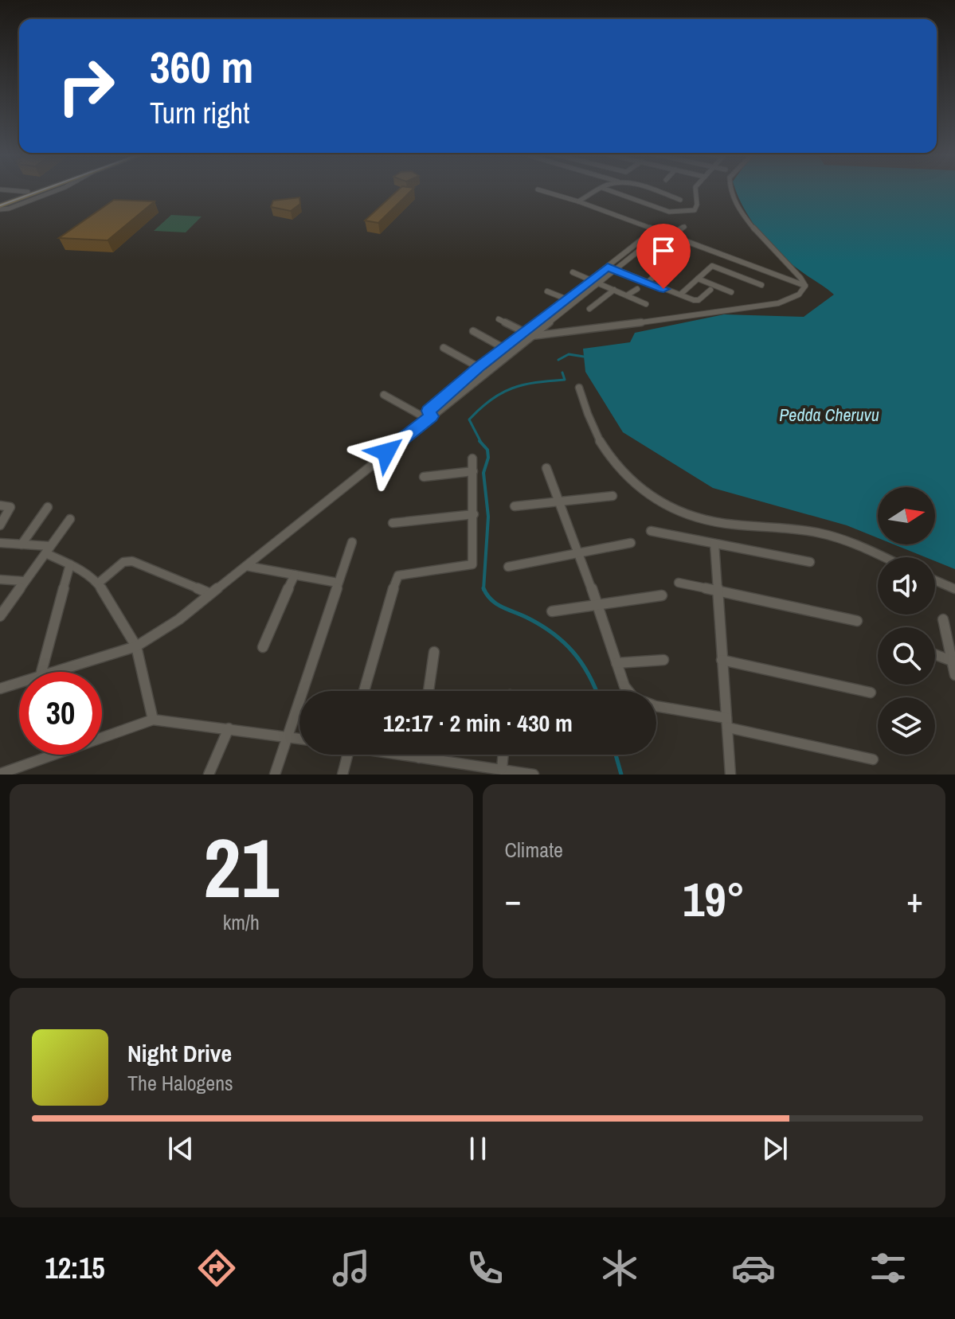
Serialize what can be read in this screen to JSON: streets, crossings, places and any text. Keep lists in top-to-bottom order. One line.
{"water":["Pedda Cheruvu"],"north":"right","page":{"turn":["360 m","Turn right"],"limit":"30","trip":"12:17 · 2 min · 430 m","tile":[["21","km/h"],"Climate"],"heat":["−","19°","+"],"song":["Night Drive","The Halogens"],"tabs":"12:15"}}
